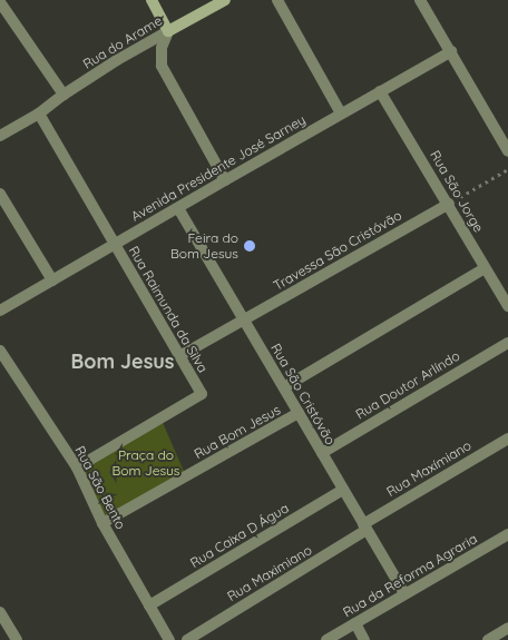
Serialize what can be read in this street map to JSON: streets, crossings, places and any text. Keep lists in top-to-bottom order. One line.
{"streets":{"main road":["Rua do Arame"],"street":["Avenida Presidente José Sarney","Rua São Jorge","Travessa São Cristóvão","Rua Raimunda da Silva","Rua Doutor Arlíndo","Rua São Cristóvão","Rua Bom Jesus","Rua Maxímiano","Rua São Bento","Rua Caixa D Água","Rua Maximiano","Rua da Reforma Agraria"]},"crossings":[["Rua do Arame","Rua Raimunda da Silva"],["Avenida Presidente José Sarney","Rua São Jorge"],["Avenida Presidente José Sarney","Rua Raimunda da Silva"],["Avenida Presidente José Sarney","Rua São Cristóvão"],["Rua São Jorge","Travessa São Cristóvão"],["Travessa São Cristóvão","Rua Raimunda da Silva"],["Travessa São Cristóvão","Rua São Cristóvão"],["Rua Raimunda da Silva","Rua São Bento"],["Rua Doutor Arlíndo","Rua São Cristóvão"],["Rua São Cristóvão","Rua Bom Jesus"],["Rua São Cristóvão","Rua Maxímiano"],["Rua São Cristóvão","Rua Caixa D Água"],["Rua São Cristóvão","Rua Maximiano"],["Rua São Cristóvão","Rua da Reforma Agraria"],["Rua Bom Jesus","Rua São Bento"],["Rua Maxímiano","Rua Maximiano"],["Rua São Bento","Rua Caixa D Água"]],"districts":["Bom Jesus"],"parks":["Praça do Bom Jesus"],"places":["Feira do Bom Jesus"]}
